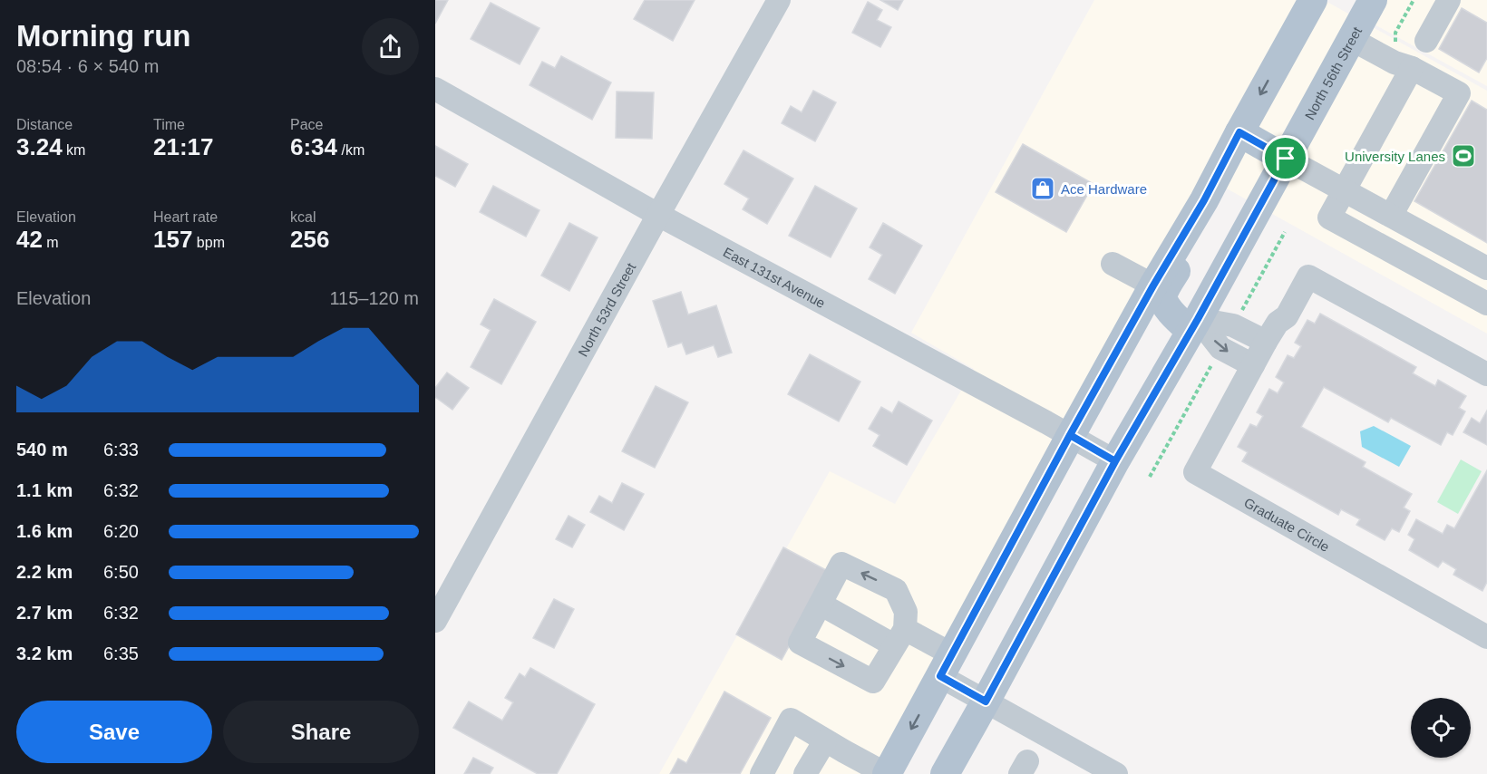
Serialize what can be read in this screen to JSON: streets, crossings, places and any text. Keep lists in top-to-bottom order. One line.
{"streets":{"main road":["North 56th Street"],"street":["East 131st Avenue","North 53rd Street","Graduate Circle"]},"crossings":[["North 56th Street","East 131st Avenue"],["East 131st Avenue","North 53rd Street"]],"places":{"sports":["University Lanes"],"shop":["Ace Hardware"]},"page":{"heading":["Morning run","08:54 · 6 × 540 m"],"stats":[["Distance","3.24 km"],["Time","21:17"],["Pace","6:34 /km"],["Elevation","42 m"],["Heart rate","157 bpm"],["kcal","256"]],"chart":["Elevation","115–120 m"],"list":[{"name":"540 m","note":"6:33"},{"name":"1.1 km","note":"6:32"},{"name":"1.6 km","note":"6:20"},{"name":"2.2 km","note":"6:50"},{"name":"2.7 km","note":"6:32"},{"name":"3.2 km","note":"6:35"}],"buttons":["Save","Share"]}}
